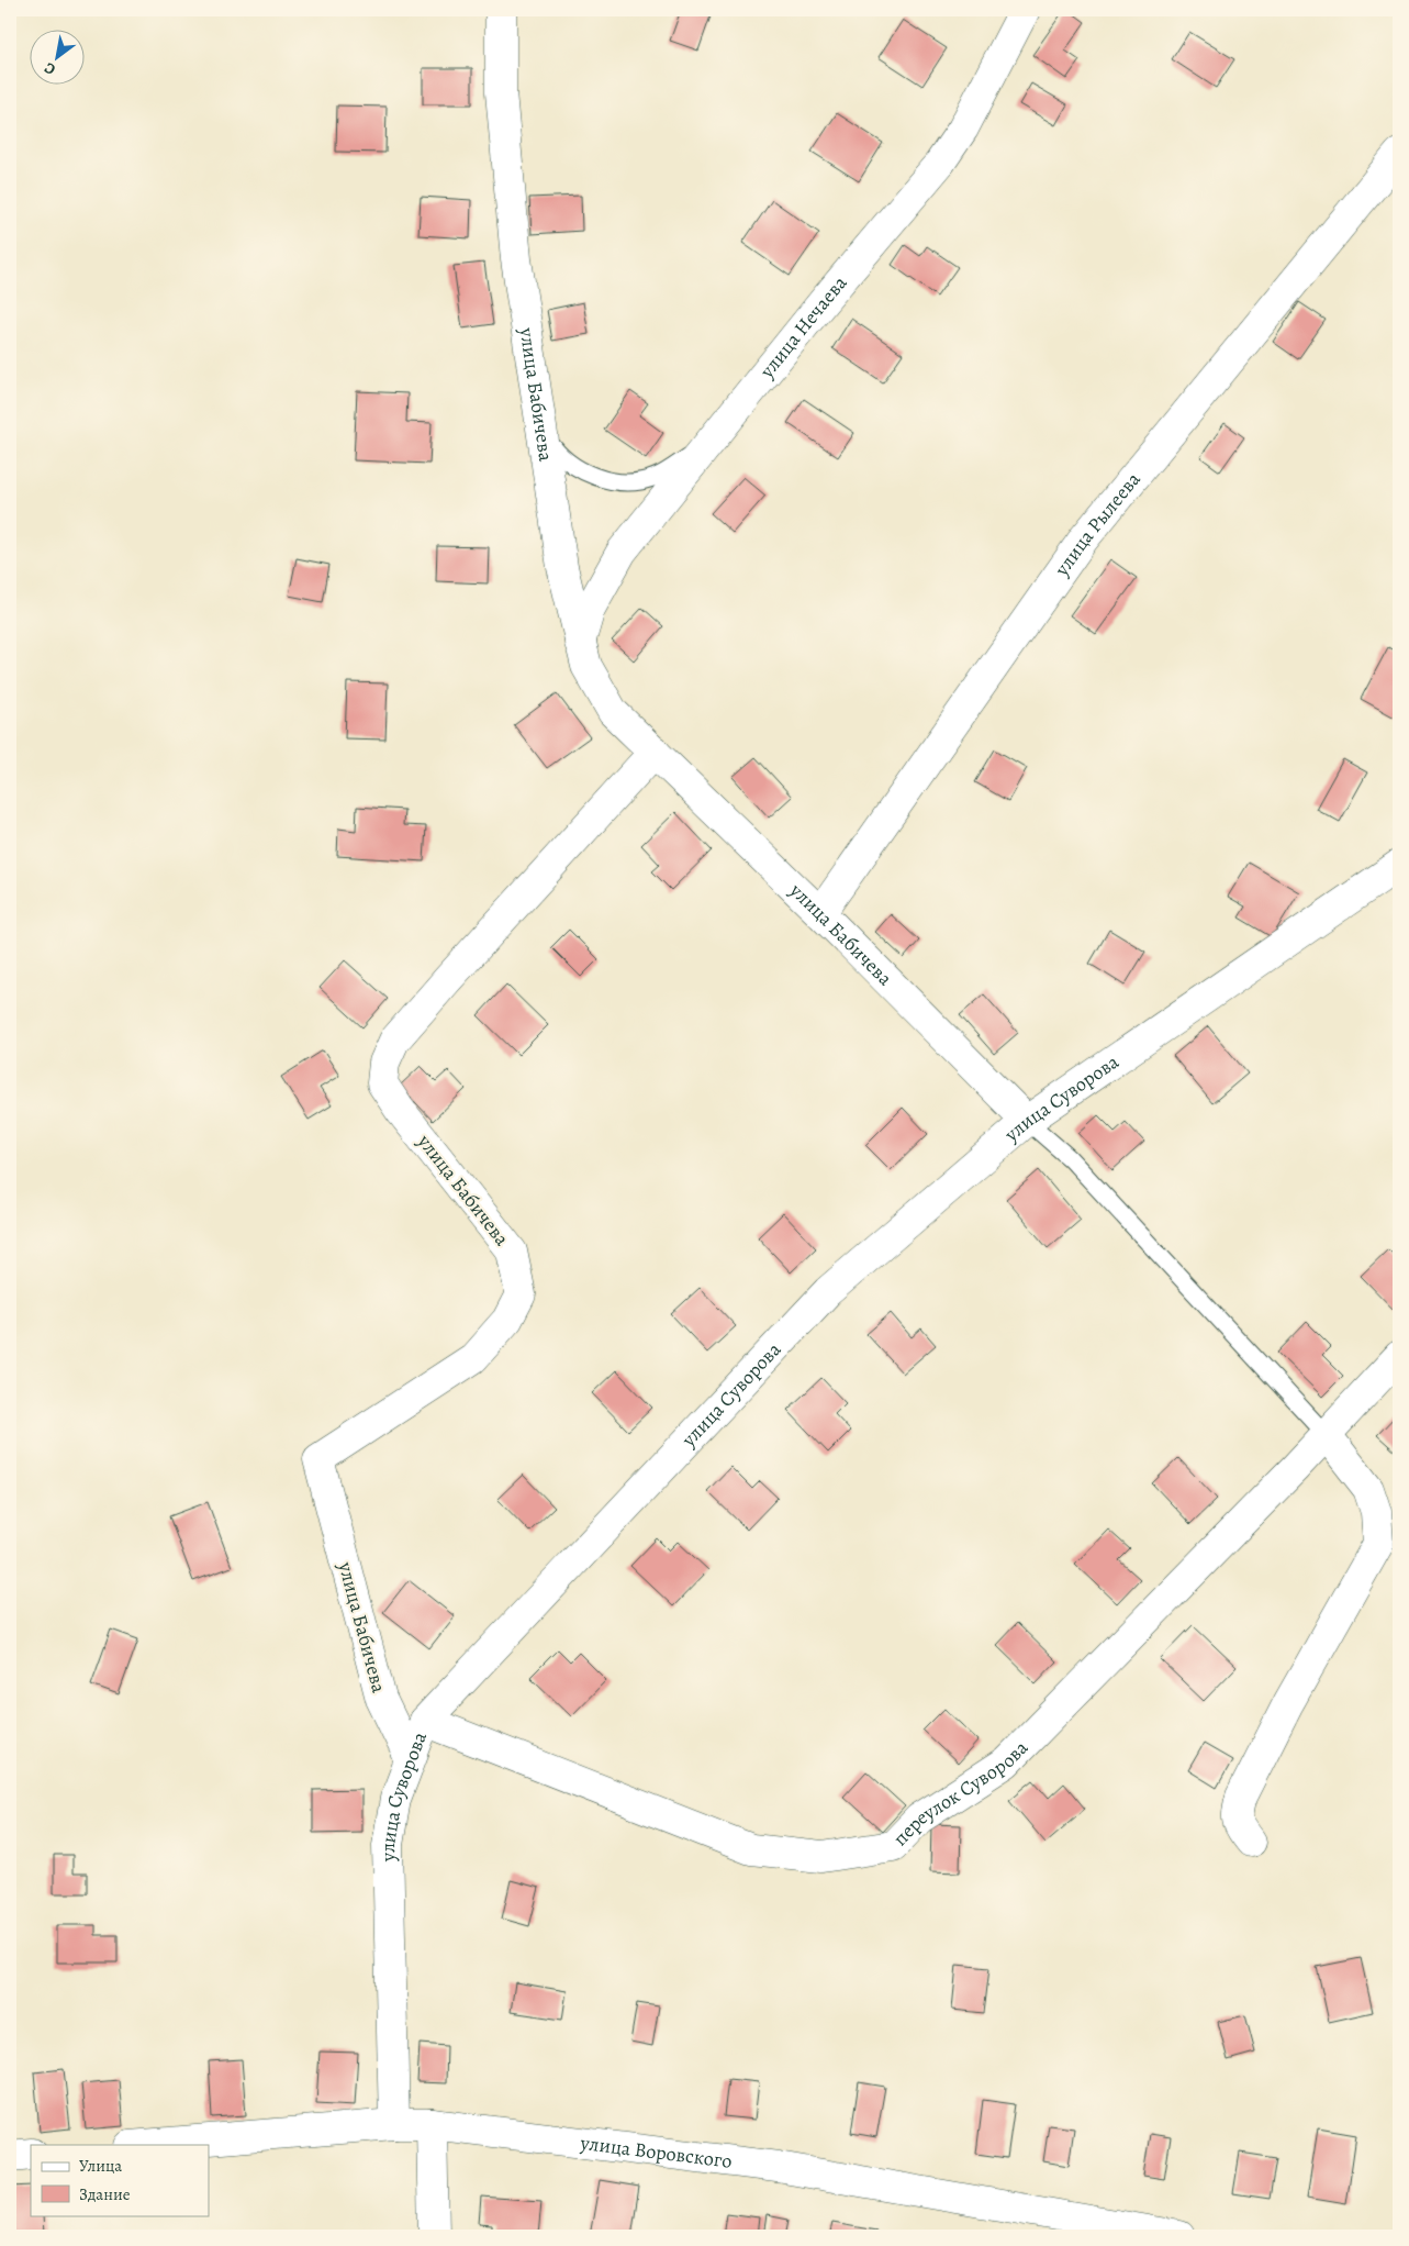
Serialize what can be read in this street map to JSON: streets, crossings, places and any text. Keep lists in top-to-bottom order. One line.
{"streets":{"street":["улица Нечаева","улица Бабичева","улица Рылеева","улица Суворова","переулок Суворова","улица Воровского"]},"crossings":[["улица Нечаева","улица Бабичева"],["улица Бабичева","улица Рылеева"],["улица Бабичева","улица Суворова"],["улица Суворова","переулок Суворова"],["улица Суворова","улица Воровского"]],"legend":["Улица","Здание"],"north":"bottom left"}
